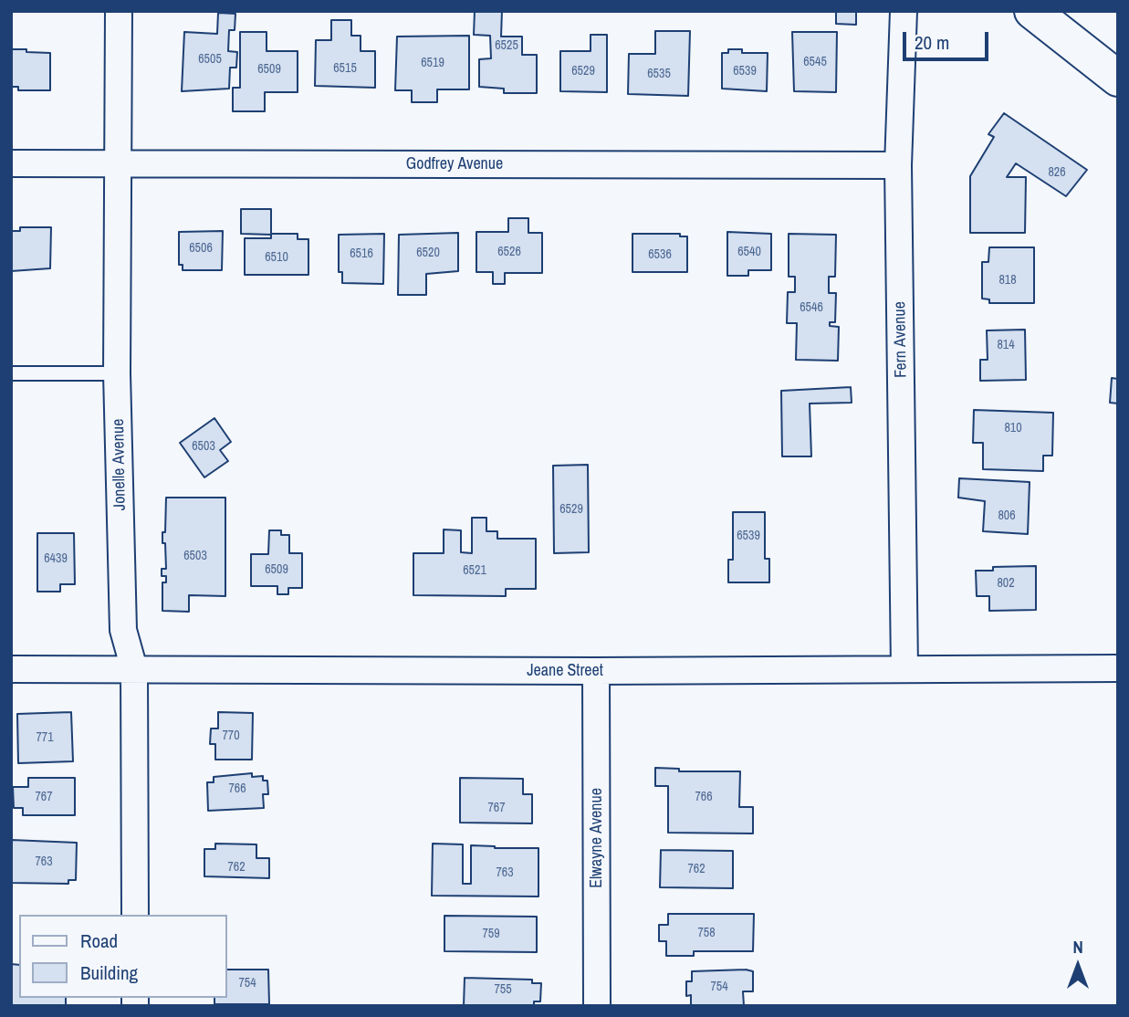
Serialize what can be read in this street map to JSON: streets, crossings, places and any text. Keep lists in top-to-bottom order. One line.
{"streets":{"street":["Godfrey Avenue","Fern Avenue","Jonelle Avenue","Jeane Street","Elwayne Avenue"]},"crossings":[["Godfrey Avenue","Fern Avenue"],["Godfrey Avenue","Jonelle Avenue"],["Fern Avenue","Jeane Street"],["Jonelle Avenue","Jeane Street"],["Jeane Street","Elwayne Avenue"]],"house_numbers":["6525","6505","6545","6519","6515","6509","6529","6539","6535","826","6506","6526","6540","6520","6516","6536","6510","818","6546","814","810","6503","6529","806","6539","6503","6439","6509","6521","802","770","771","766","767","766","767","763","762","762","763","758","759","754","754","755"],"legend":["Road","Building"],"scale_bar":"20 m","north":"top"}
